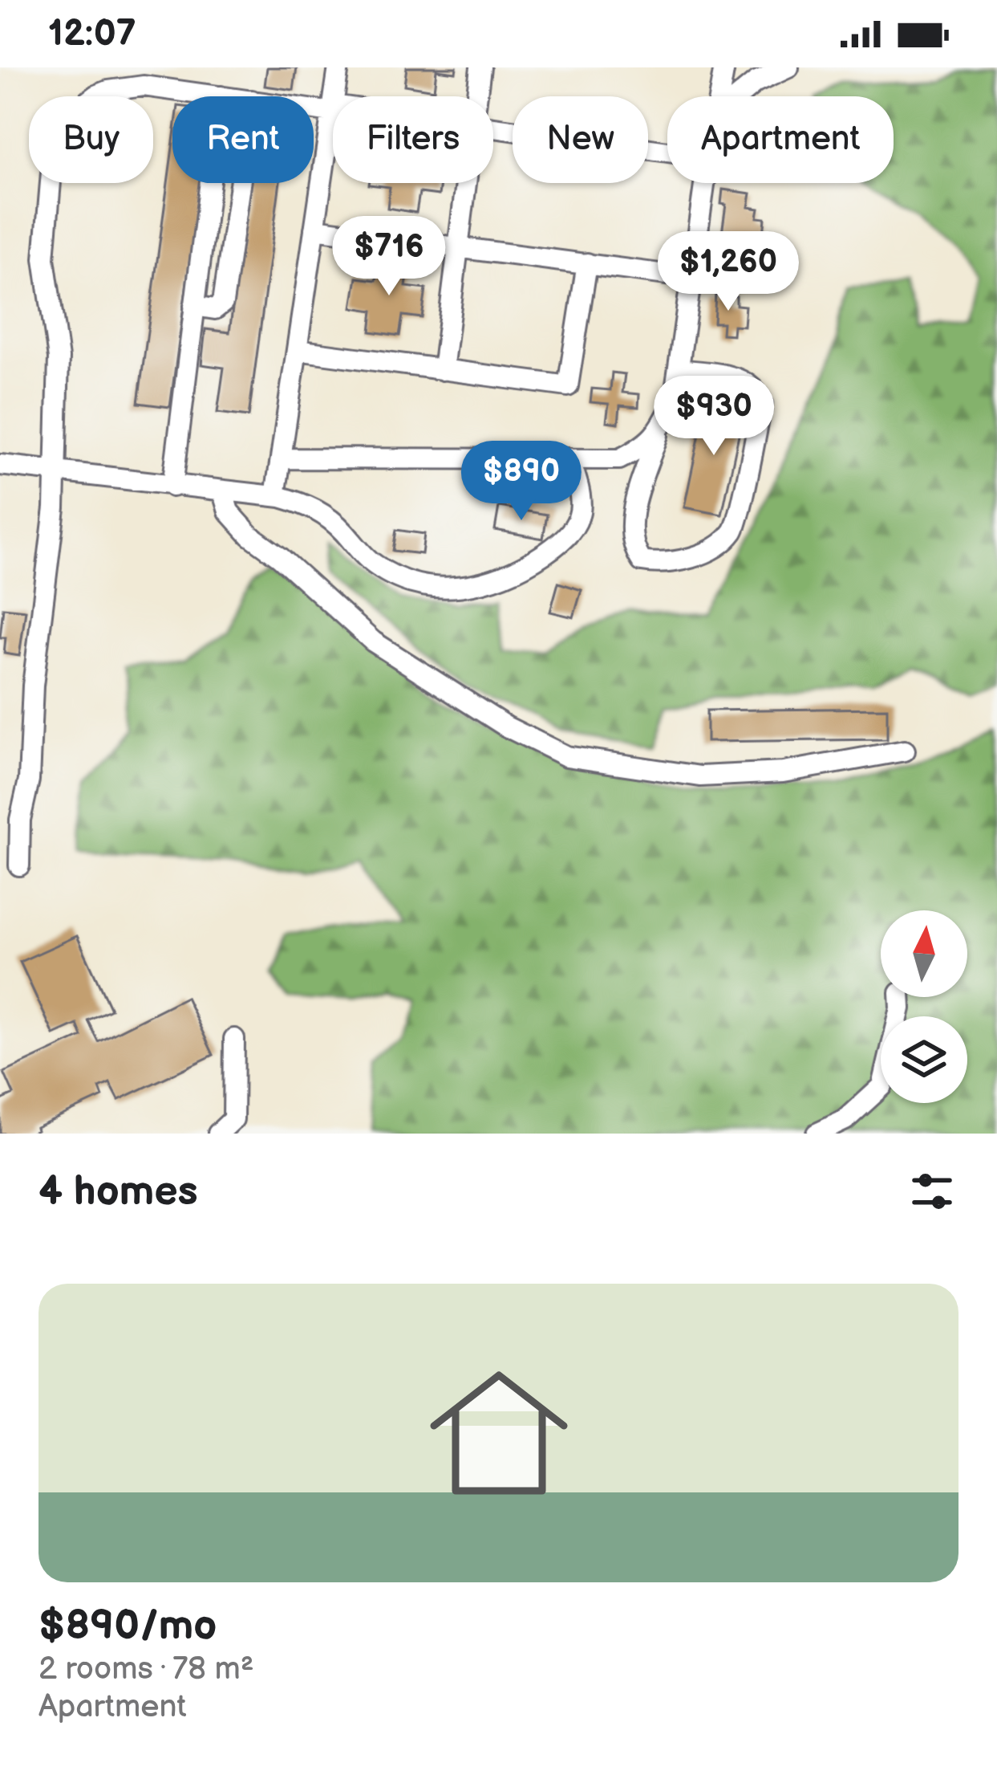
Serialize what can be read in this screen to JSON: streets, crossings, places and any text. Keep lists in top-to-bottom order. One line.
{"north":"top","page":{"status":"12:07","chip":["Buy","Rent","Filters","New","Apartment"],"price":["$716","$1,260","$930","$890"],"heading":"4 homes","list":[{"name":"$890/mo","note":"2 rooms · 78 m² · Apartment"}]}}
